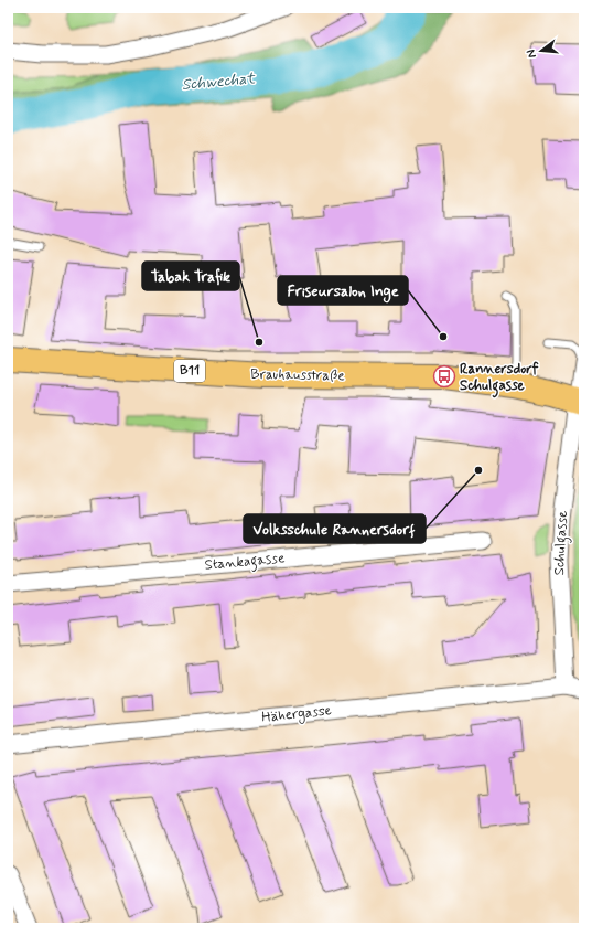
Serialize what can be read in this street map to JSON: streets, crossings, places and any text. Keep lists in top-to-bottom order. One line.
{"streets":{"main road":["B11","Brauhausstraße"],"street":["Schulgasse","Stankagasse","Hähergasse"]},"crossings":[["Brauhausstraße","Schulgasse"],["Schulgasse","Hähergasse"]],"water":["Schwechat"],"places":{"other":["Friseursalon Inge","Tabak Trafik","Volksschule Rannersdorf"],"bus stop":["Rannersdorf Schulgasse"]},"north":"left"}
